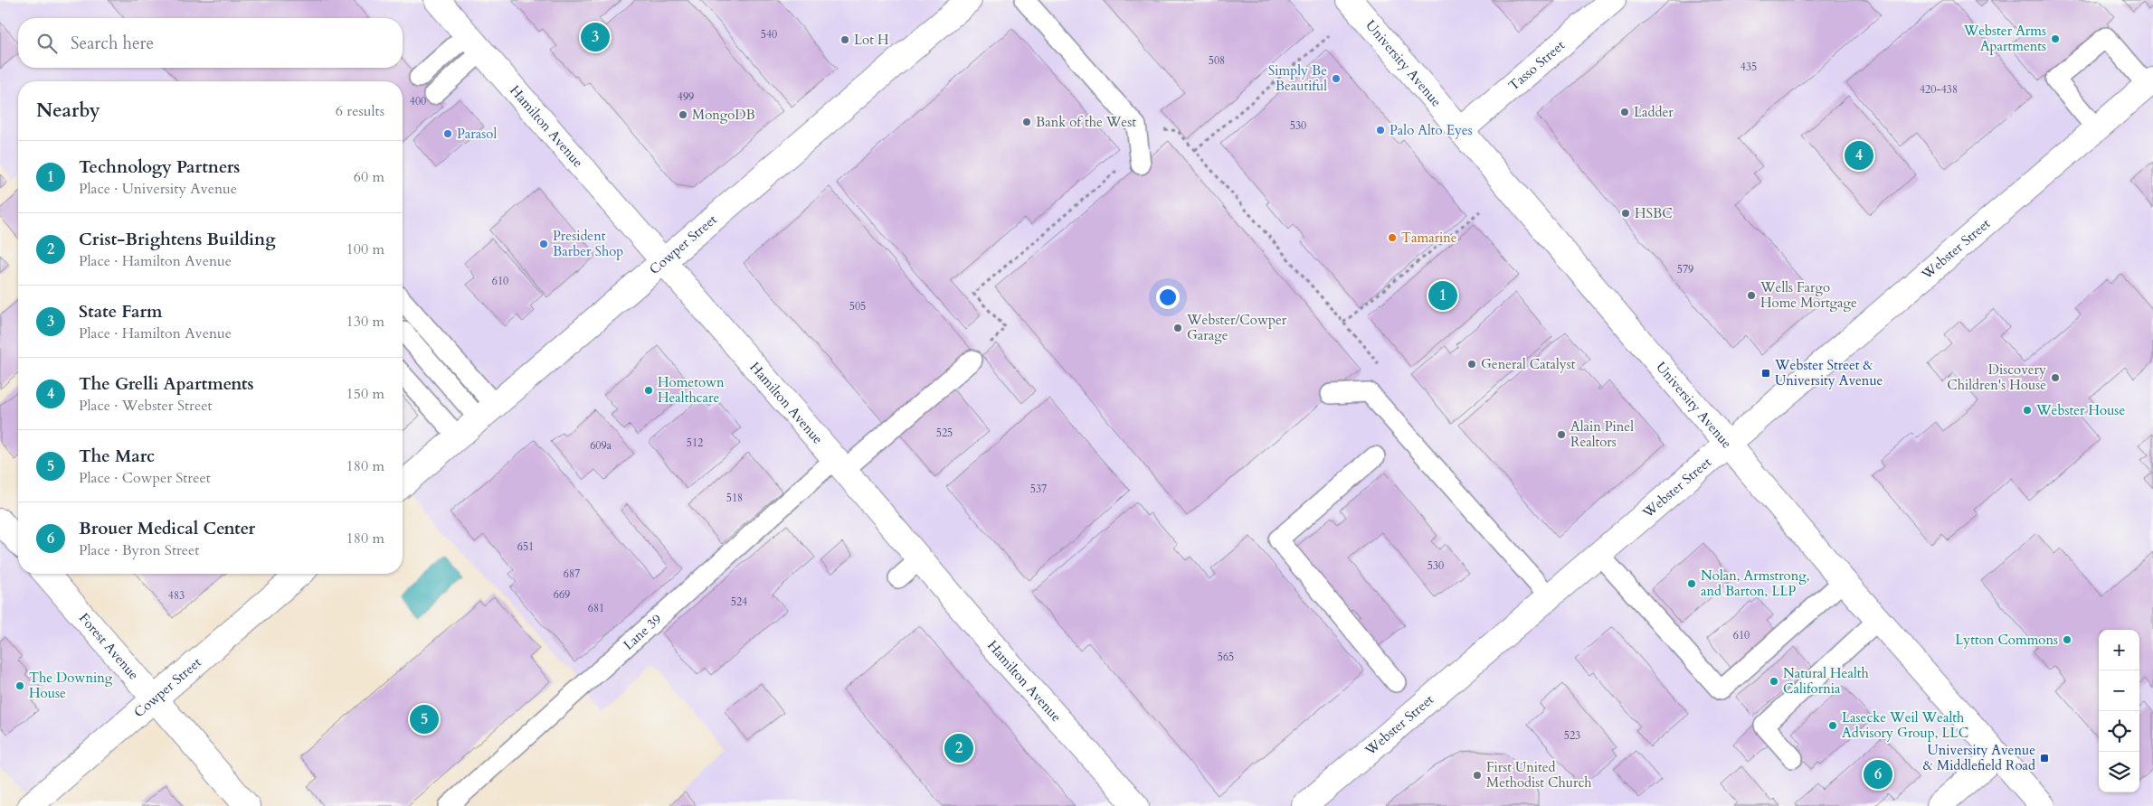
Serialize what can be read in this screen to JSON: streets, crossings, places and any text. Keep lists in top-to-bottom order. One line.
{"streets":{"street":["University Avenue","Tasso Street","Hamilton Avenue","Cowper Street","Webster Street","Forest Avenue"],"lane":["Lane 39"]},"crossings":[["University Avenue","Tasso Street"],["University Avenue","Webster Street"],["Hamilton Avenue","Cowper Street"],["Hamilton Avenue","Lane 39"],["Cowper Street","Forest Avenue"]],"places":{"other":["Webster Arms Apartments","Lot H","Simply Be Beautiful","Ladder","MongoDB","Bank of the West","Palo Alto Eyes","Parasol","HSBC","Tamarine","President Barber Shop","Wells Fargo Home Mortgage","Webster/Cowper Garage","General Catalyst","Discovery Children's House","Hometown Healthcare","Webster House","Alain Pinel Realtors","Nolan, Armstrong, and Barton, LLP","Lytton Commons","Natural Health California","The Downing House","Lasecke Weil Wealth Advisory Group, LLC","First United Methodist Church"],"transit":["Webster Street & University Avenue","University Avenue & Middlefield Road"]},"house_numbers":["540","508","435","420-438","499","400","530","579","610","505","525","512","609a","537","518","651","530","687","669","483","524","681","610","565","523"],"page":{"search":"Search here","pins":["3","4","1","5","2","6"],"heading":["Nearby","6 results"],"list":[{"mark":"1","name":"Technology Partners","note":"Place · University Avenue","value":"60 m"},{"mark":"2","name":"Crist-Brightens Building","note":"Place · Hamilton Avenue","value":"100 m"},{"mark":"3","name":"State Farm","note":"Place · Hamilton Avenue","value":"130 m"},{"mark":"4","name":"The Grelli Apartments","note":"Place · Webster Street","value":"150 m"},{"mark":"5","name":"The Marc","note":"Place · Cowper Street","value":"180 m"},{"mark":"6","name":"Brouer Medical Center","note":"Place · Byron Street","value":"180 m"}],"map_buttons":["+","−"]}}
